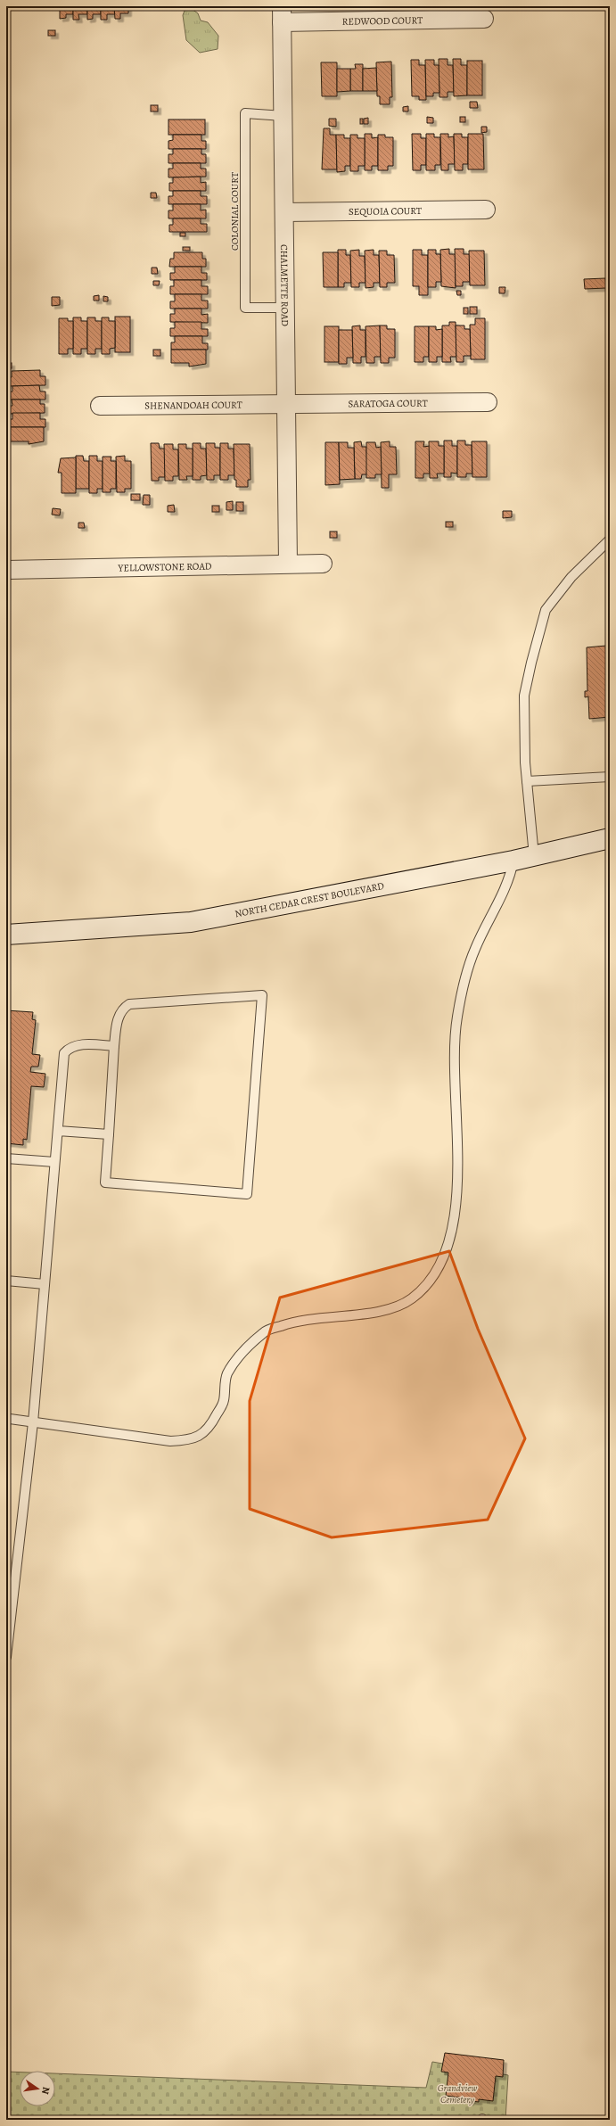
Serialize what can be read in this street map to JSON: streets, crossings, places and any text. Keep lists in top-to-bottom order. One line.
{"streets":{"main road":["NORTH CEDAR CREST BOULEVARD"],"street":["REDWOOD COURT","SEQUOIA COURT","CHALMETTE ROAD","SARATOGA COURT","SHENANDOAH COURT","YELLOWSTONE ROAD"],"lane":["COLONIAL COURT"]},"crossings":[["REDWOOD COURT","CHALMETTE ROAD"],["COLONIAL COURT","CHALMETTE ROAD"],["SEQUOIA COURT","CHALMETTE ROAD"],["CHALMETTE ROAD","SARATOGA COURT"],["CHALMETTE ROAD","SHENANDOAH COURT"],["CHALMETTE ROAD","YELLOWSTONE ROAD"],["SARATOGA COURT","SHENANDOAH COURT"]],"parks":["Grandview Cemetery"],"north":"right"}
